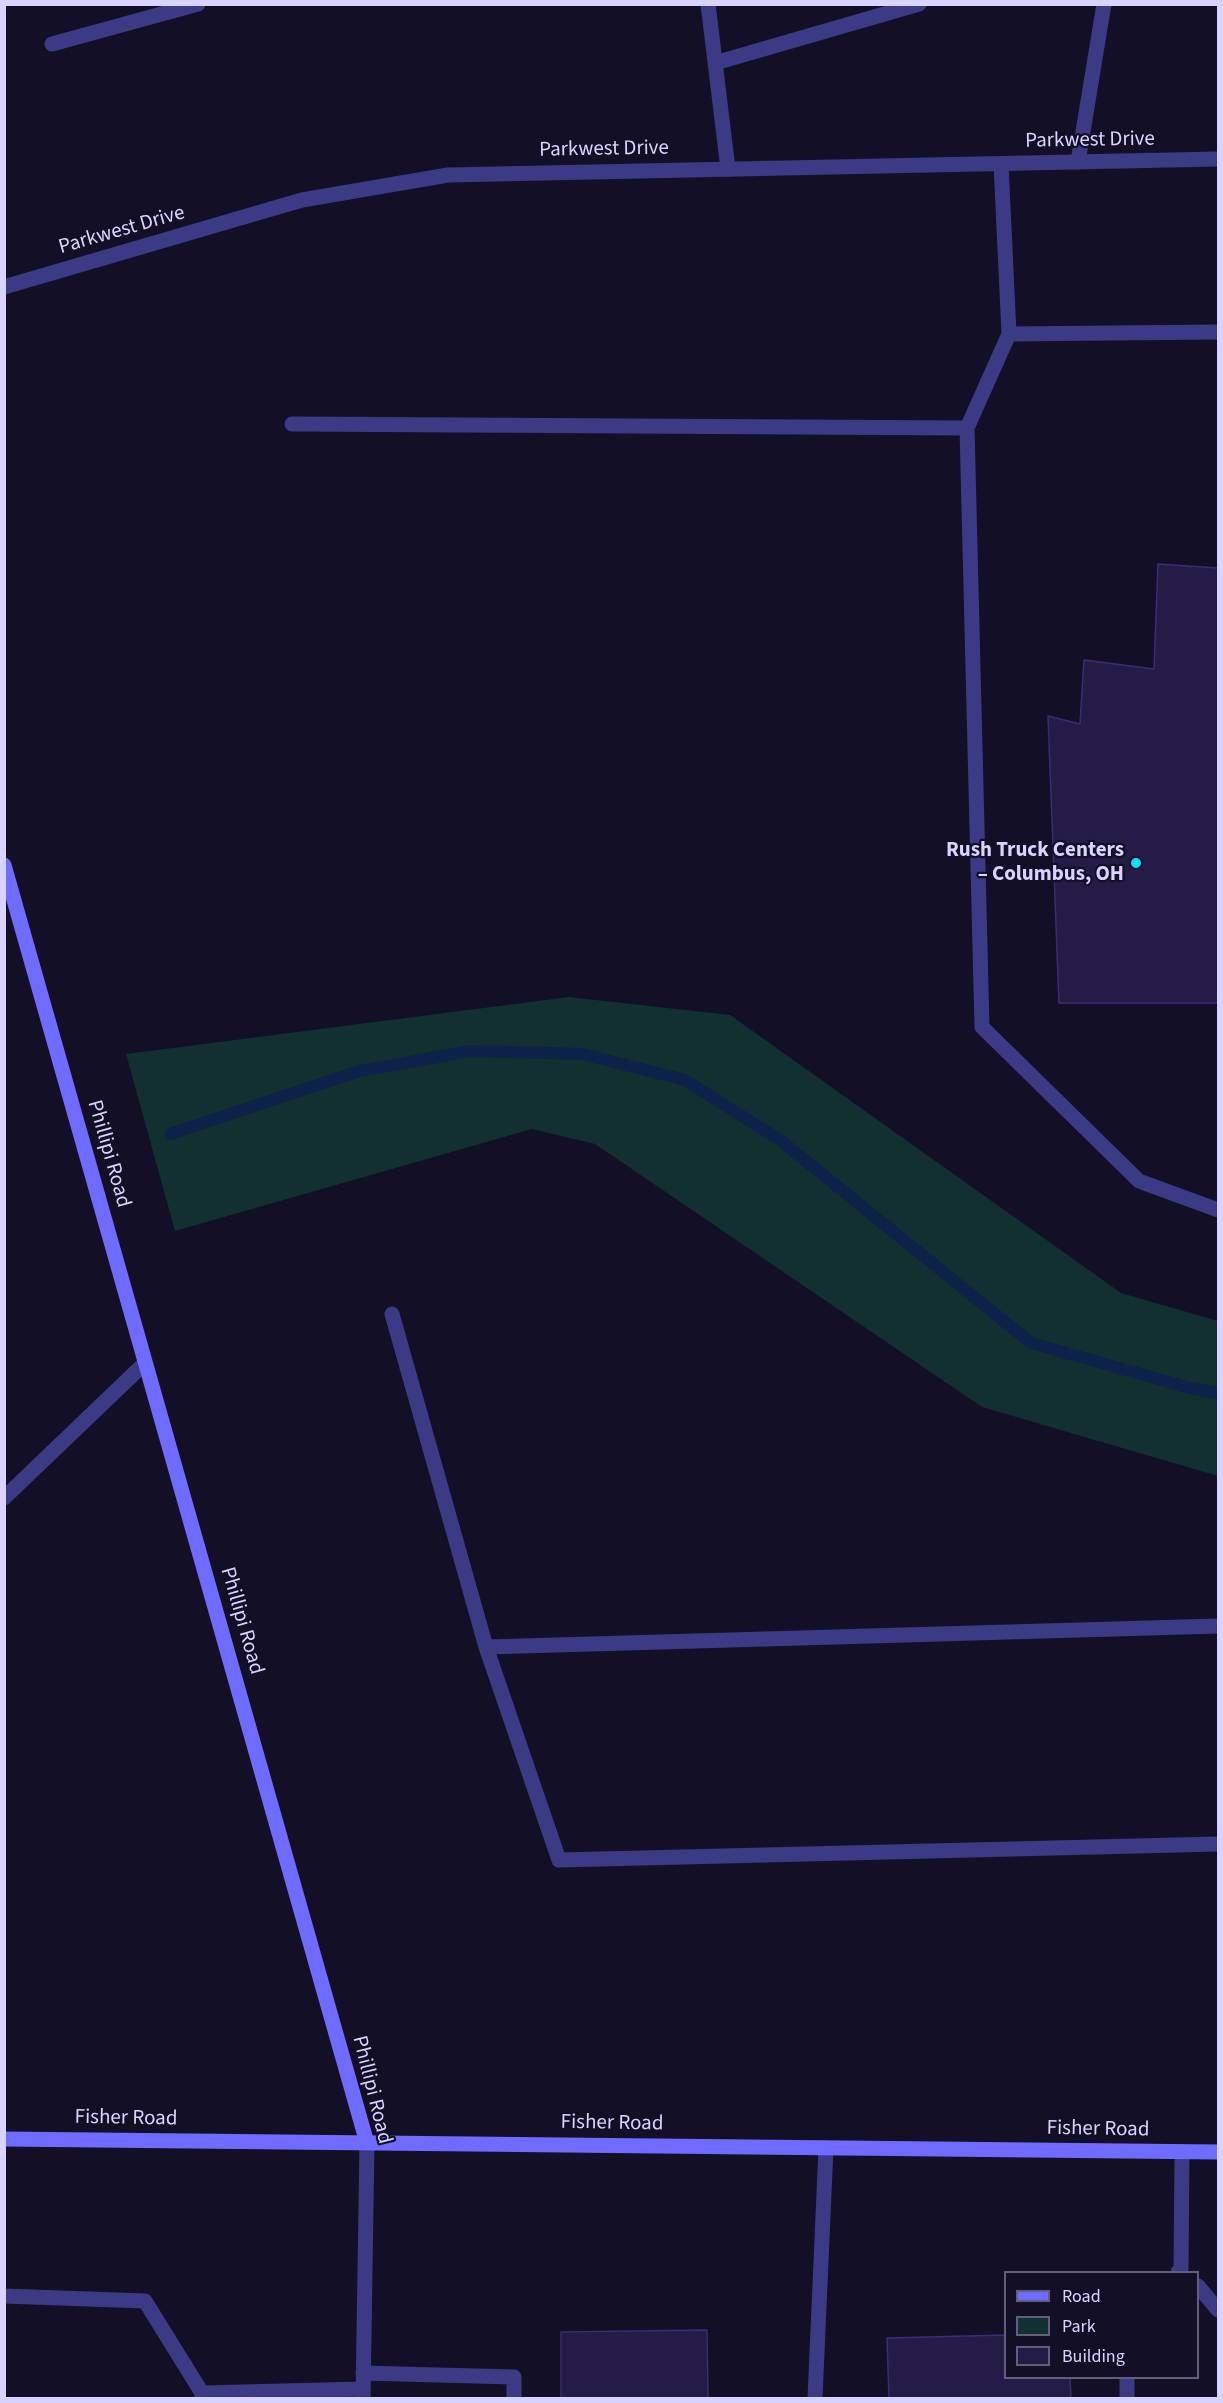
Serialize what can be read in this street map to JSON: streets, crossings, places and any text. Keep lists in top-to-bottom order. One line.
{"streets":{"main road":["Phillipi Road","Fisher Road"],"street":["Parkwest Drive"]},"crossings":[["Phillipi Road","Fisher Road"]],"places":["Rush Truck Centers – Columbus, OH"],"legend":["Road","Park","Building"]}
